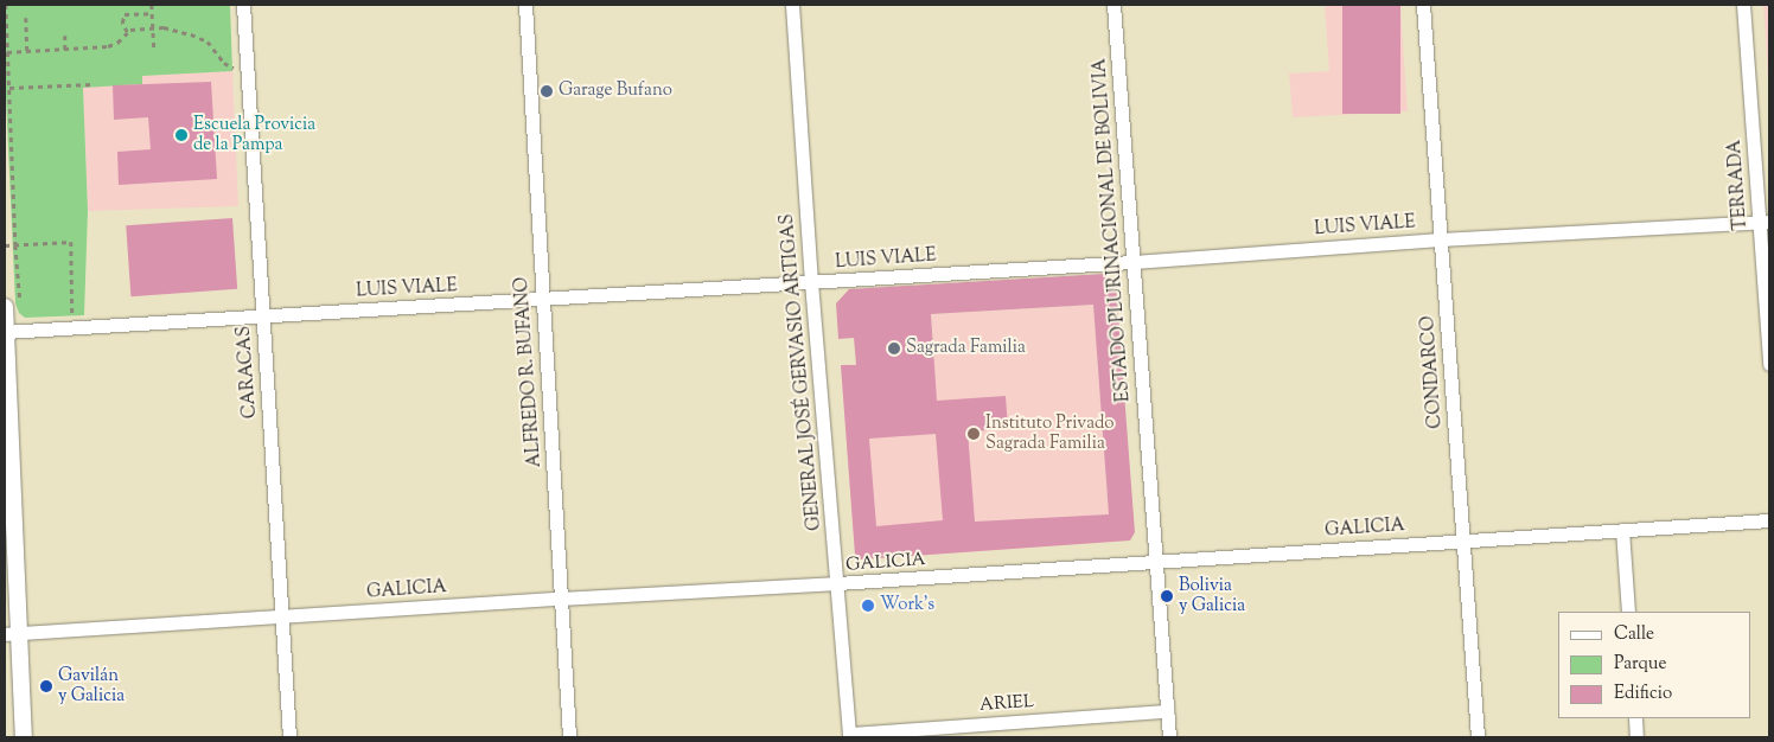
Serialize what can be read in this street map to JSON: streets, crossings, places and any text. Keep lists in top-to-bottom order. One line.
{"streets":{"street":["TERRADA","LUIS VIALE","ESTADO PLURINACIONAL DE BOLIVIA","CARACAS","ALFREDO R. BUFANO","GENERAL JOSÉ GERVASIO ARTIGAS","CONDARCO","GALICIA","ARIEL"]},"crossings":[["TERRADA","LUIS VIALE"],["LUIS VIALE","ESTADO PLURINACIONAL DE BOLIVIA"],["LUIS VIALE","CARACAS"],["LUIS VIALE","ALFREDO R. BUFANO"],["LUIS VIALE","GENERAL JOSÉ GERVASIO ARTIGAS"],["LUIS VIALE","CONDARCO"],["ESTADO PLURINACIONAL DE BOLIVIA","GALICIA"],["ESTADO PLURINACIONAL DE BOLIVIA","ARIEL"],["CARACAS","GALICIA"],["ALFREDO R. BUFANO","GALICIA"],["GENERAL JOSÉ GERVASIO ARTIGAS","GALICIA"],["GENERAL JOSÉ GERVASIO ARTIGAS","ARIEL"],["CONDARCO","GALICIA"]],"places":["Garage Bufano","Escuela Provicia de la Pampa","Sagrada Familia","Instituto Privado Sagrada Familia","Bolivia y Galicia","Work's","Gavilán y Galicia"],"legend":["Calle","Parque","Edificio"]}
